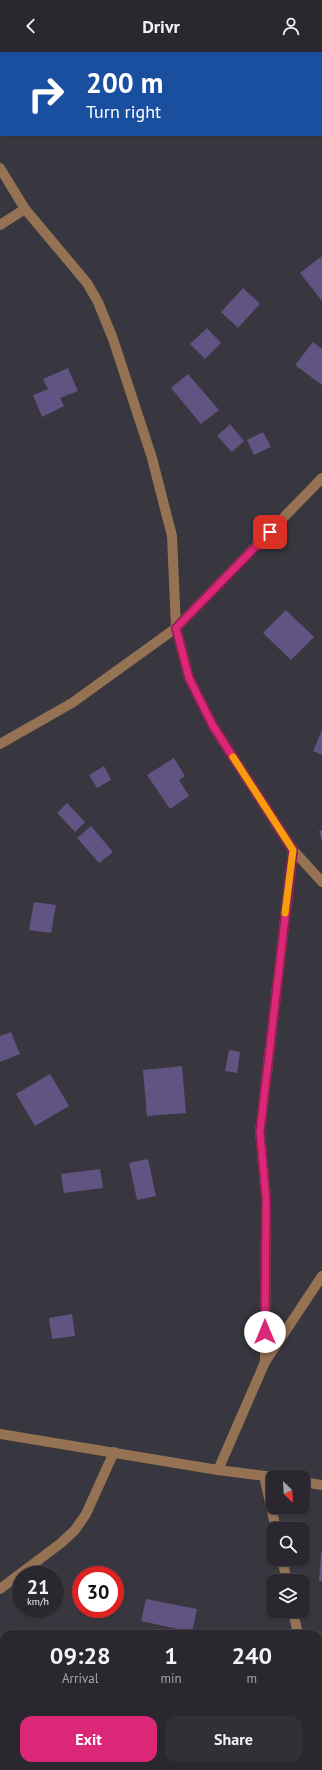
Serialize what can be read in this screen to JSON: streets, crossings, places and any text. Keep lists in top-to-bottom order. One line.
{"north":"bottom right","page":{"header":"Drivr","turn":["200 m","Turn right"],"speed":"21 km/h","limit":"30","eta":["09:28","Arrival","1","min","240","m"],"buttons":["Exit","Share"]}}
